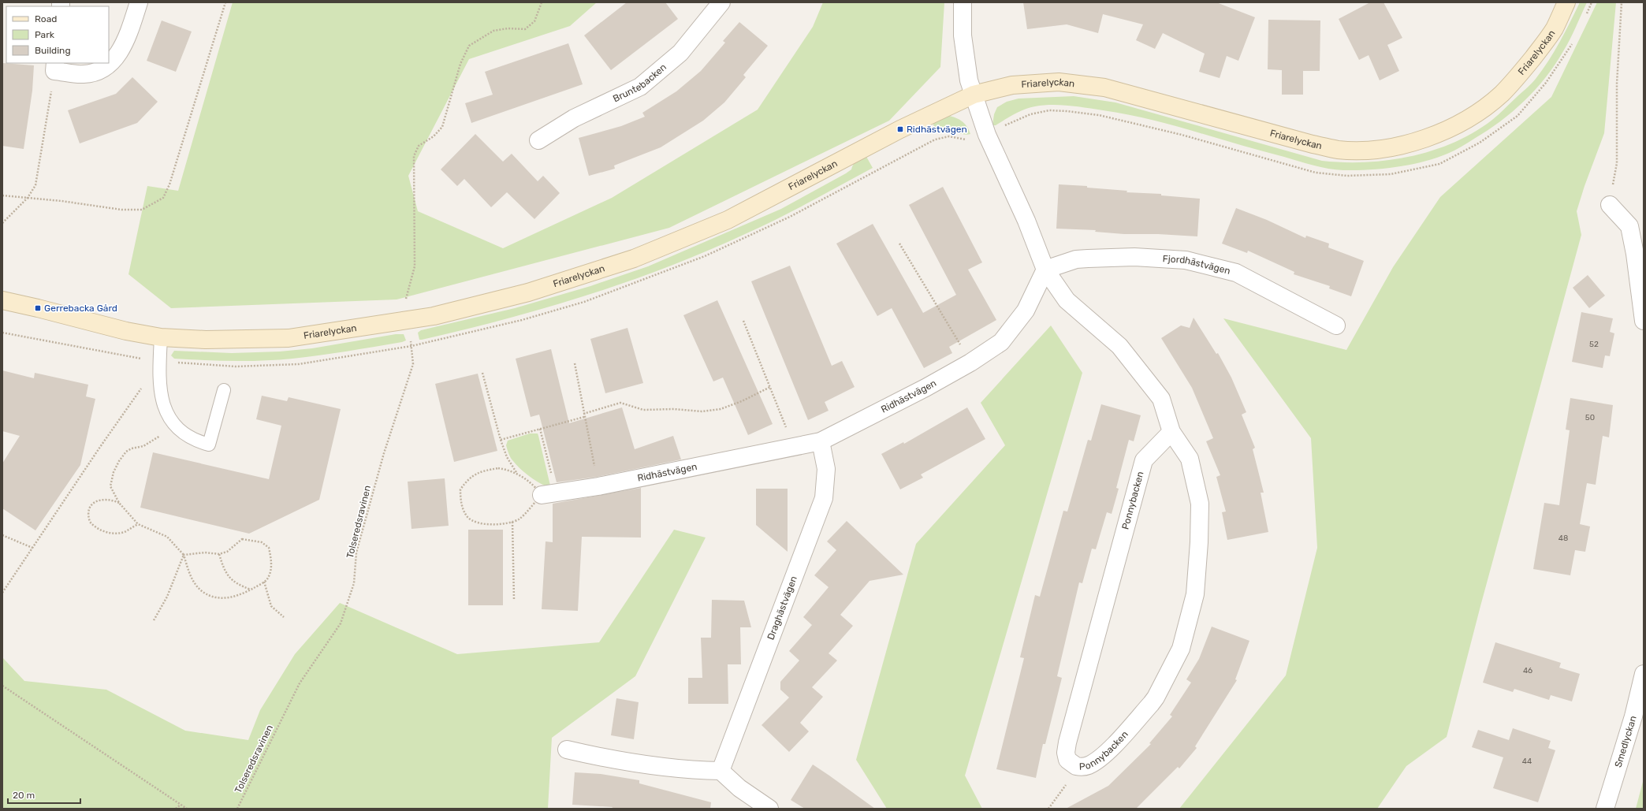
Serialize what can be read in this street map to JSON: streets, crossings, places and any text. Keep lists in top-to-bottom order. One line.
{"streets":{"street":["Friarelyckan","Bruntebacken","Fjordhästvägen","Ridhästvägen","Ponnybacken","Draghästvägen","Smedlyckan"],"path":["Tolseredsravinen"]},"crossings":[["Friarelyckan","Tolseredsravinen"],["Fjordhästvägen","Ridhästvägen"],["Fjordhästvägen","Ponnybacken"],["Ridhästvägen","Ponnybacken"],["Ridhästvägen","Draghästvägen"]],"places":{"transit":["Ridhästvägen","Gerrebacka Gård"]},"house_numbers":["52","50","48","46","44"],"legend":["Road","Park","Building"],"scale_bar":"20 m"}
